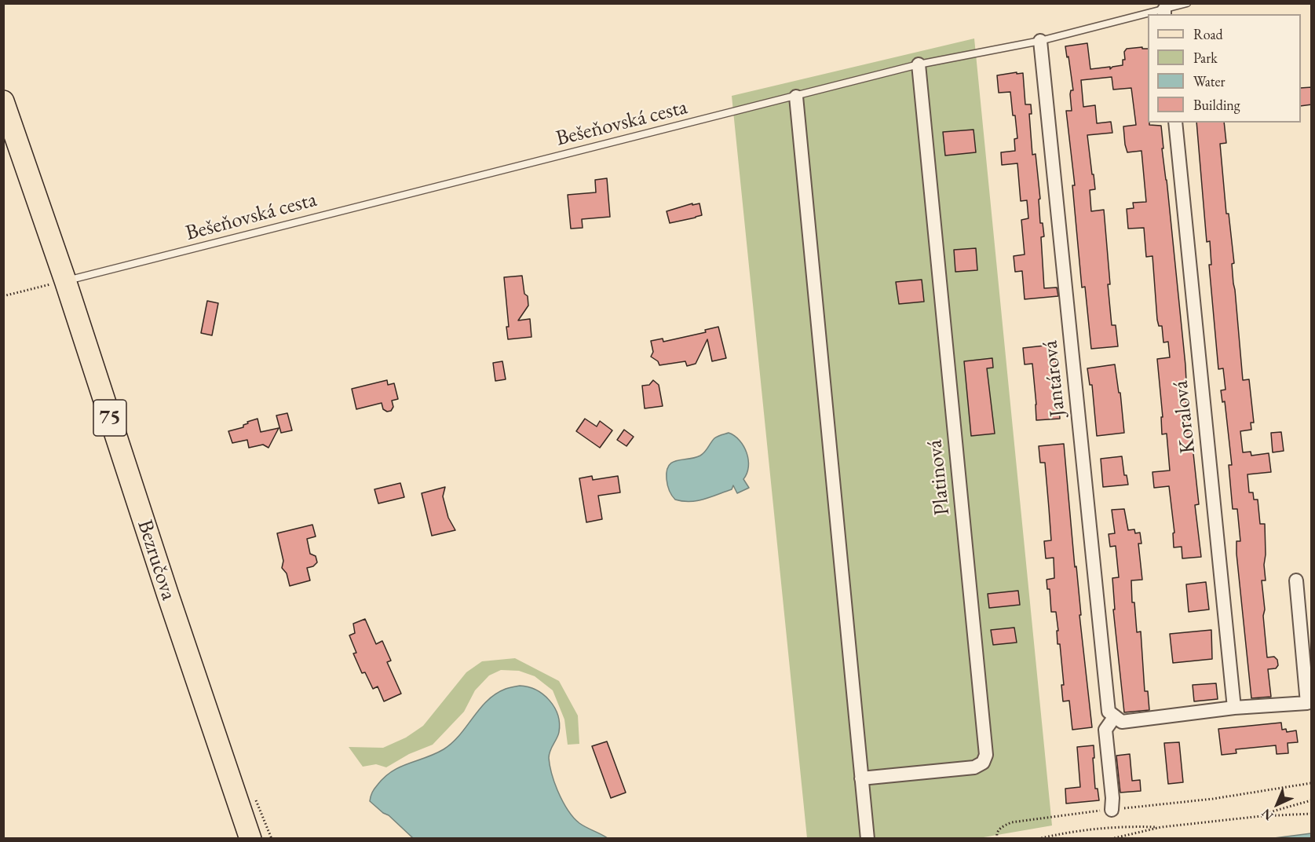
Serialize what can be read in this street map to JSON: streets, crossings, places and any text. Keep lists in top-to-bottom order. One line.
{"streets":{"main road":["75","Bezručova"],"street":["Jantárová","Koralová","Platinová"],"lane":["Bešeňovská cesta"]},"crossings":[["Bešeňovská cesta","Jantárová"],["Bešeňovská cesta","75"],["Bešeňovská cesta","Platinová"],["Bešeňovská cesta","Bezručova"],["75","Bezručova"]],"legend":["Road","Park","Water","Building"],"north":"bottom left"}
